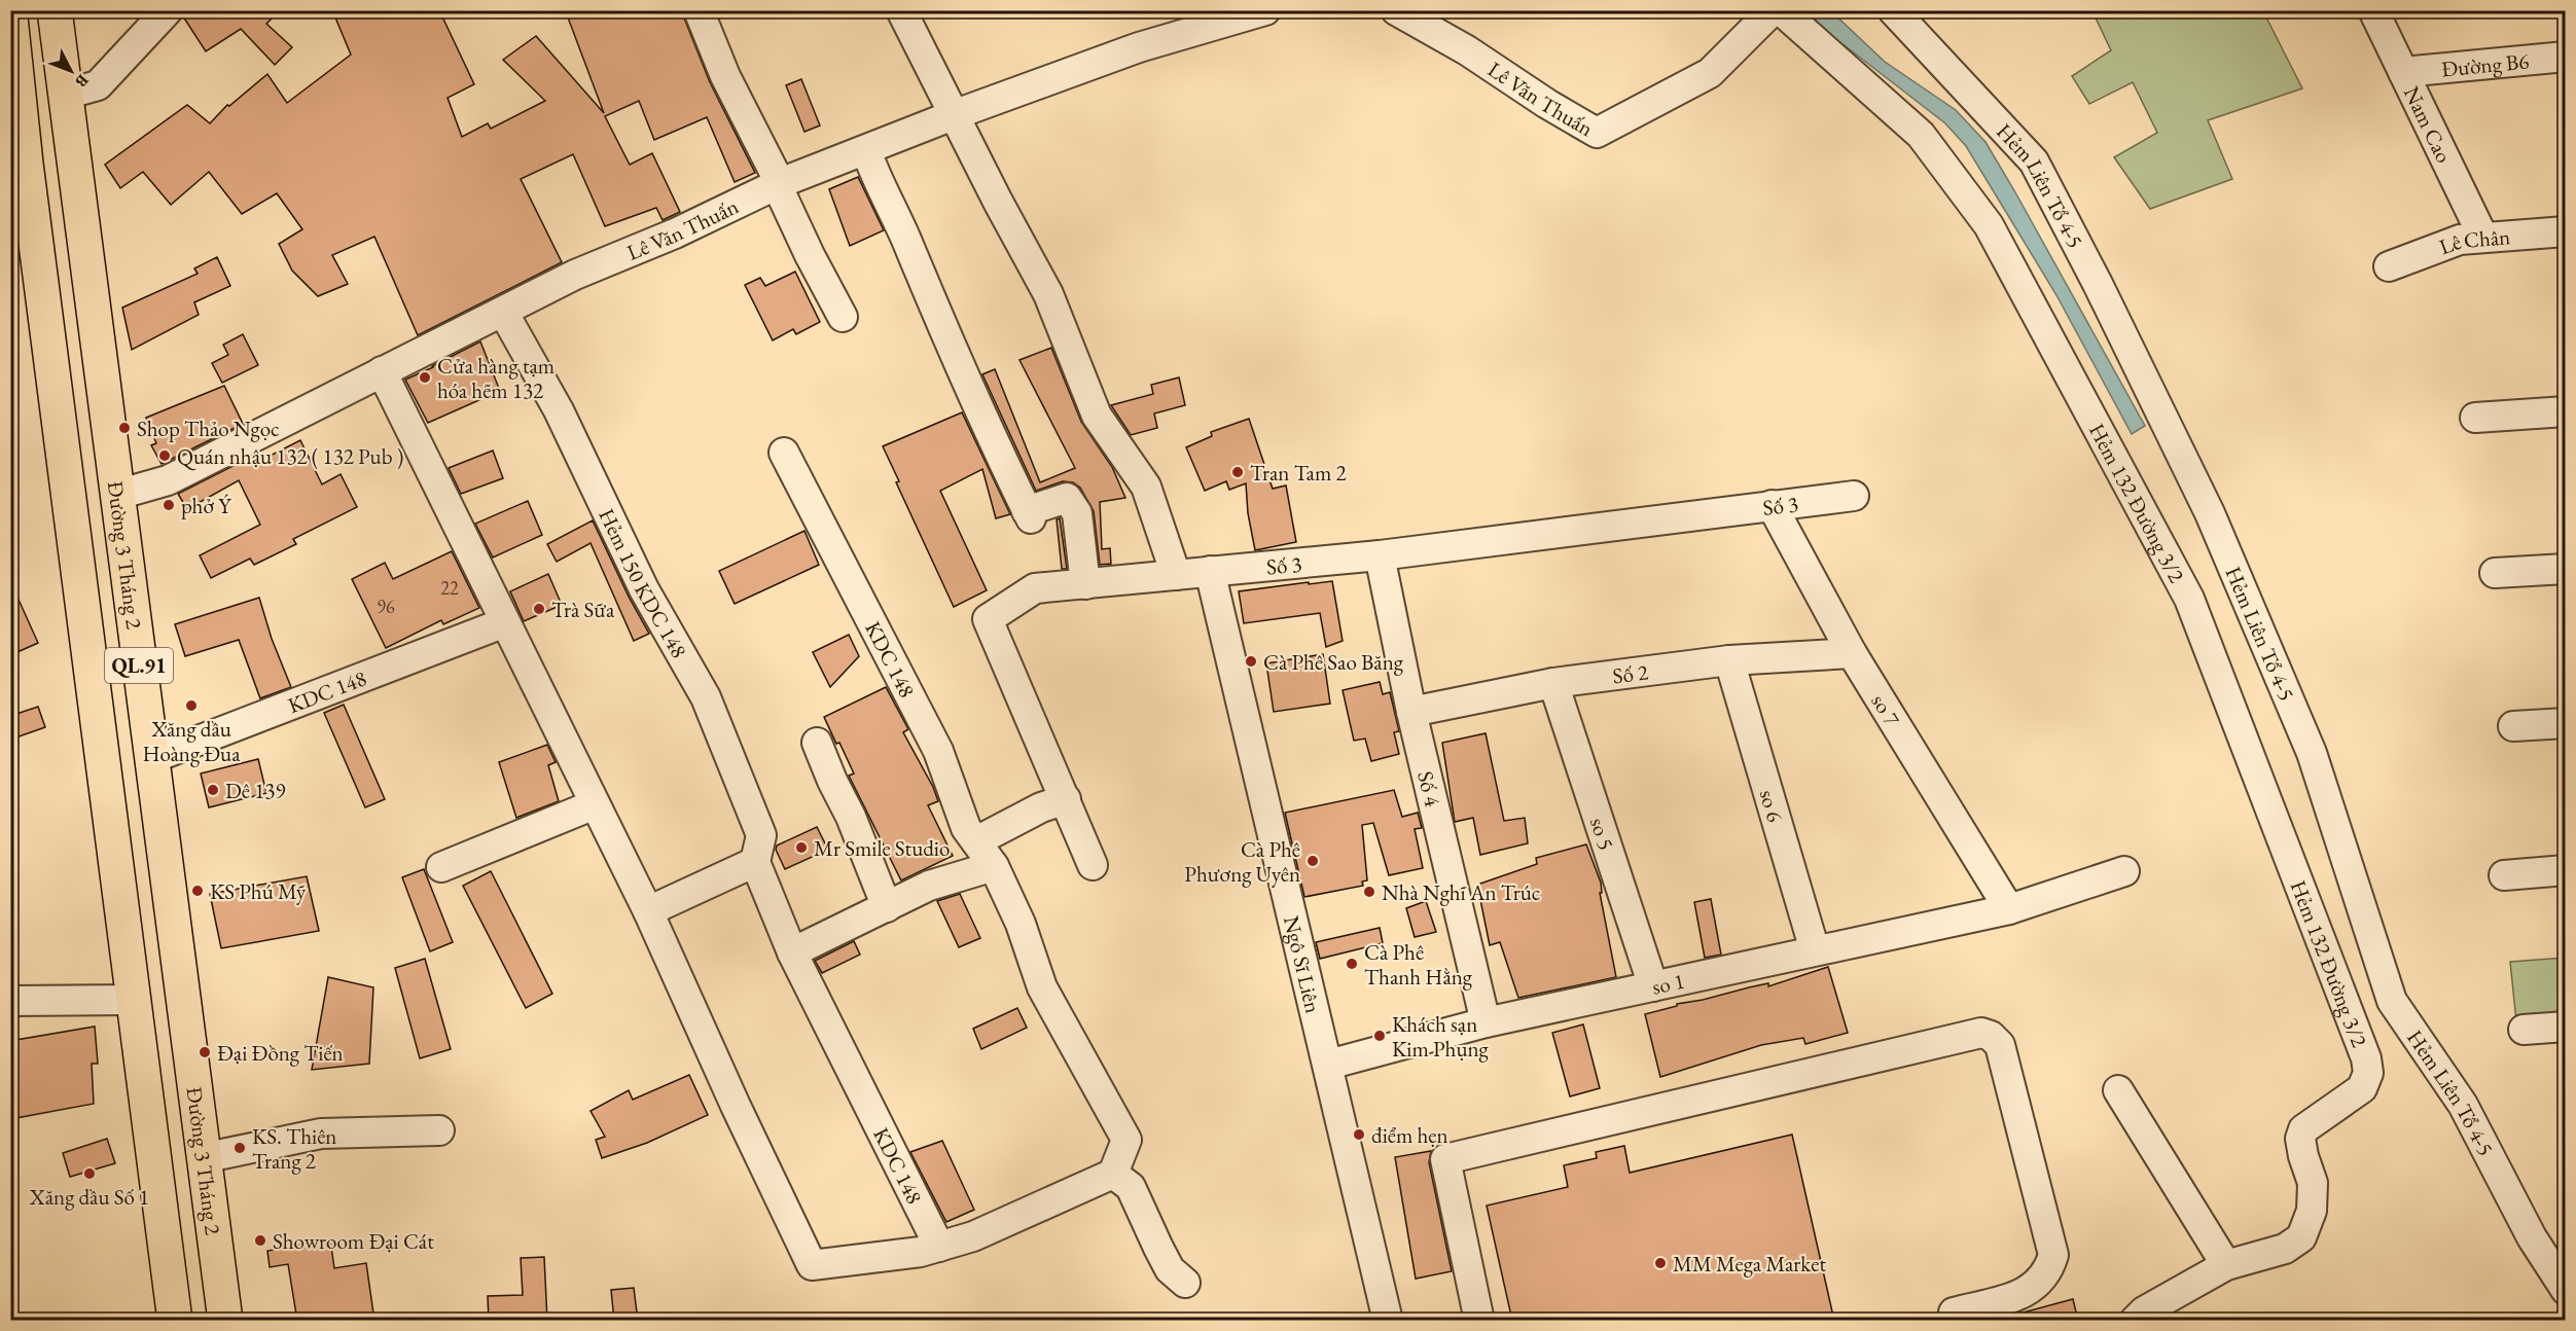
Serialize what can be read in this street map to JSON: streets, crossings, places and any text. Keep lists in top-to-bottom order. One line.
{"streets":{"highway":["Đường 3 Tháng 2","QL.91"],"street":["Đường B6","Lê Văn Thuấn","Nam Cao","Hẻm Liên Tổ 4-5","Lê Chân","Hẻm 132 Đường 3/2","Số 3","Hẻm 150 KDC 148","KDC 148","Số 2","so 7","Số 4","so 6","so 5","Ngô Sĩ Liên","so 1"]},"crossings":[["Đường B6","Nam Cao"],["Lê Văn Thuấn","Đường 3 Tháng 2"],["Lê Văn Thuấn","Hẻm 150 KDC 148"],["Nam Cao","Lê Chân"],["Số 3","so 7"],["Số 3","Số 4"],["Số 3","Ngô Sĩ Liên"],["Đường 3 Tháng 2","KDC 148"],["Hẻm 150 KDC 148","KDC 148"],["Số 2","so 7"],["Số 2","Số 4"],["Số 2","so 6"],["Số 2","so 5"],["so 7","so 1"],["Số 4","so 1"],["so 6","so 1"],["so 5","so 1"],["Ngô Sĩ Liên","so 1"]],"places":["Cửa hàng tạm hóa hẽm 132","Shop Thảo Ngọc","Quán nhậu 132 ( 132 Pub )","Tran Tam 2","phở Ý","Trà Sữa","Cà Phê Sao Băng","Xăng dầu Hoàng Đua","Dê 139","Mr Smile Studio","Cà Phê Phương Uyên","KS Phú Mỹ","Nhà Nghĩ An Trúc","Cà Phê Thanh Hằng","Khách sạn Kim Phụng","Đại Đồng Tiến","điểm hẹn","KS. Thiên Trang 2","Xăng dầu Số 1","Showroom Đại Cát","MM Mega Market"],"house_numbers":["22","96"],"north":"bottom right"}
